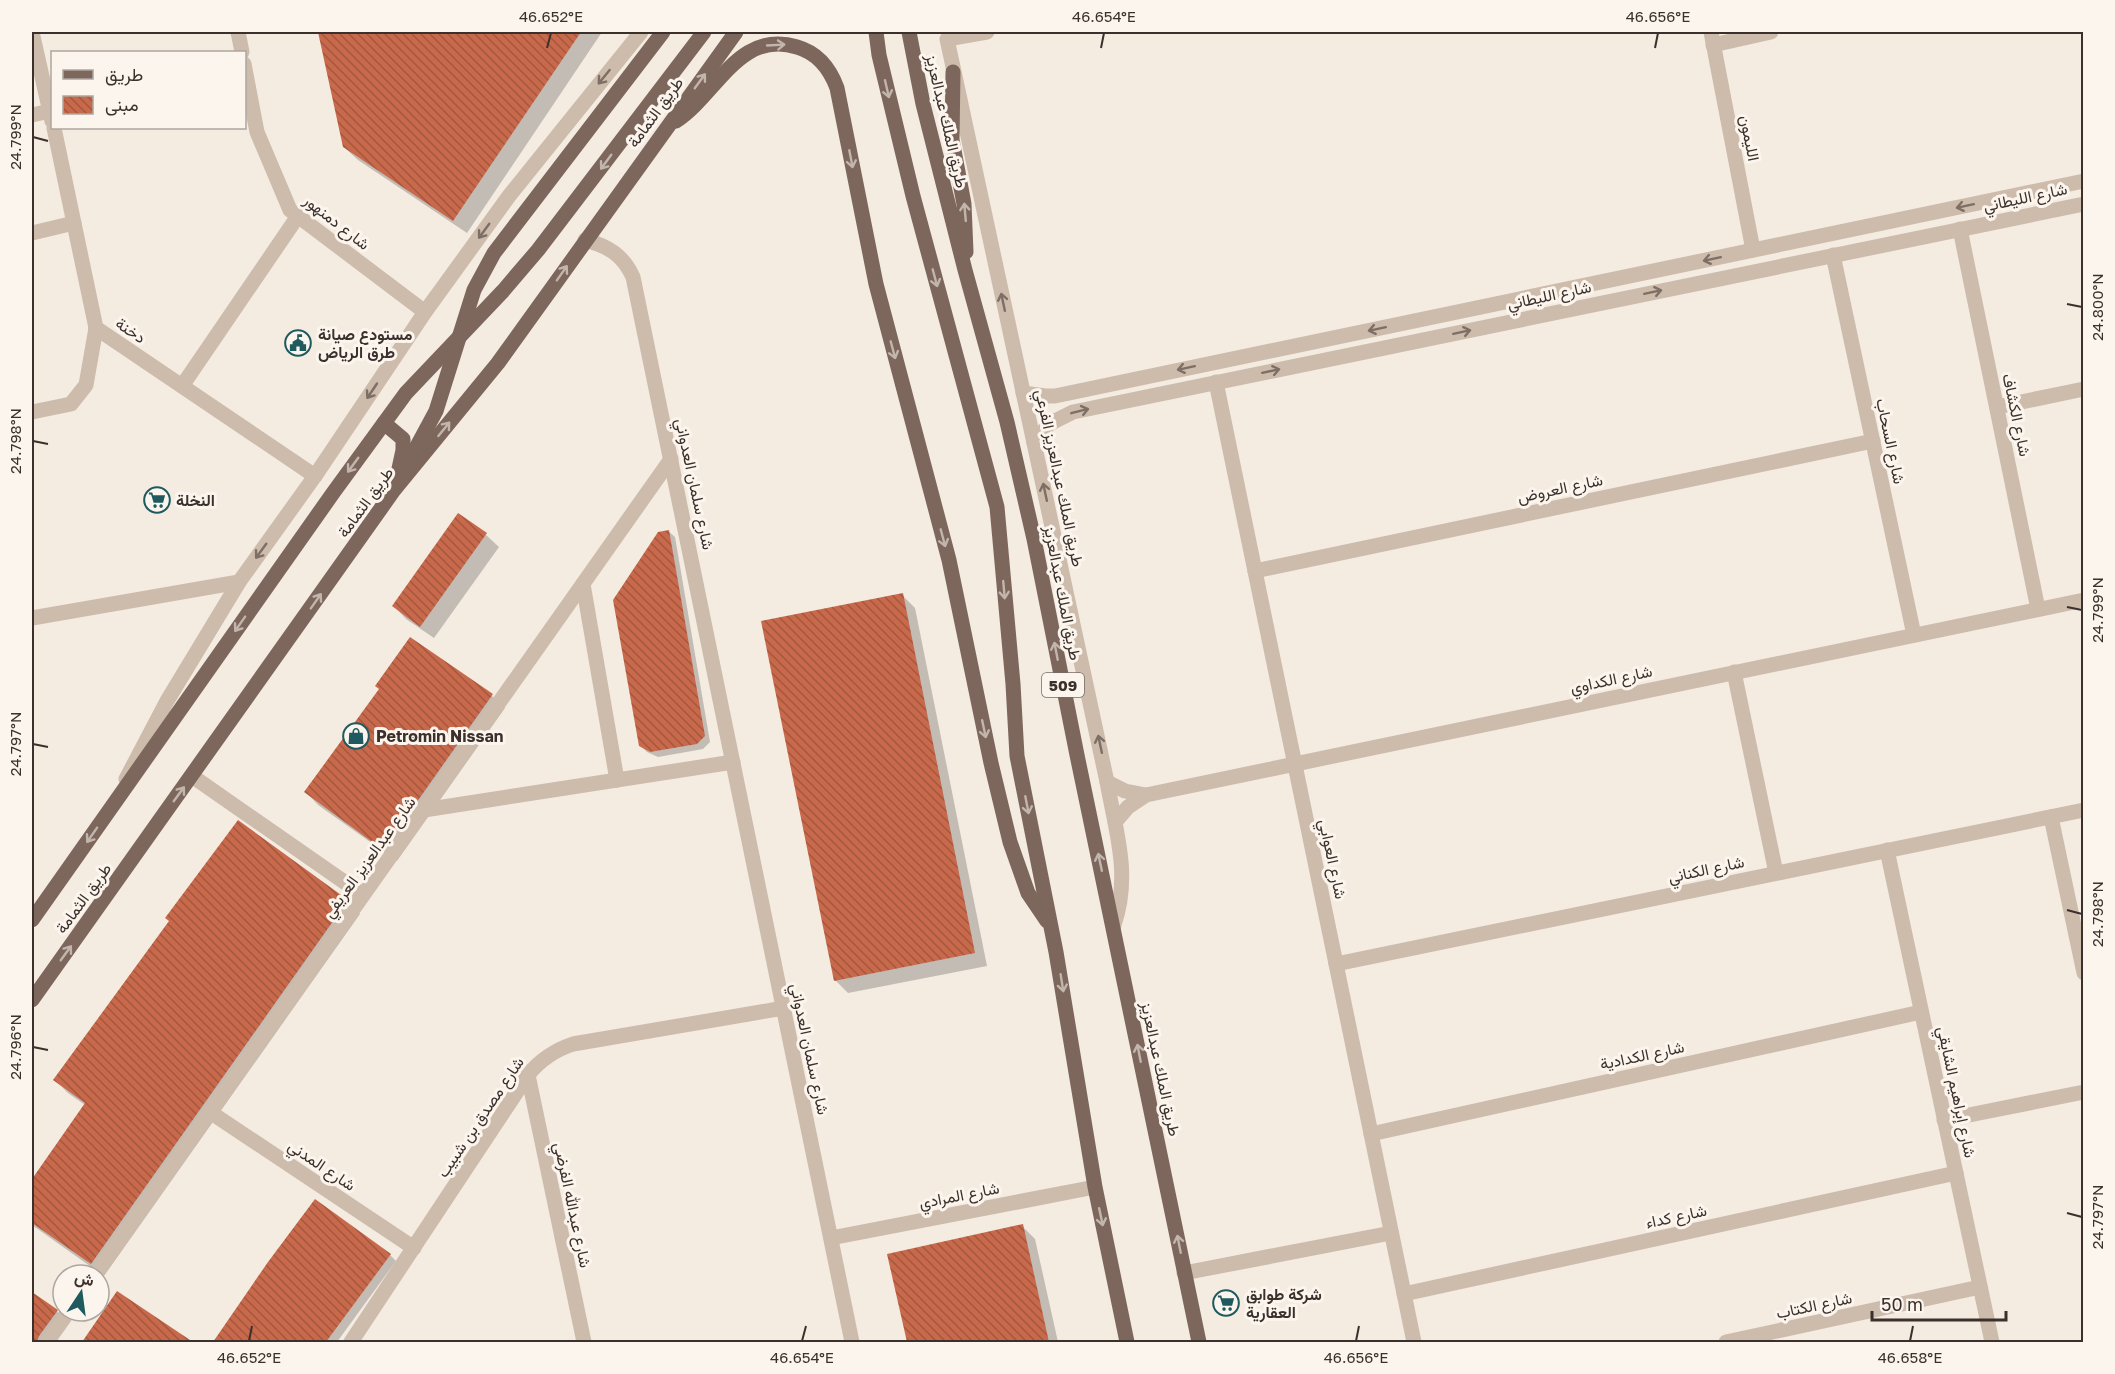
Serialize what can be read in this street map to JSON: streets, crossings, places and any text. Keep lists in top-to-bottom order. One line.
{"streets":{"main road":["طريق الثمامة","طريق الملك عبدالعزيز","509"],"street":["الليمون","شارع الليطاني","شارع دمنهور","دخنة","شارع الكشاف","شارع السحاب","طريق الملك عبدالعزيز الفرعي","شارع سلمان العدواني","شارع العروض","شارع الكداوي","شارع عبدالعزيز العريفي","شارع العوابي","شارع الكناني","شارع الكدادية","شارع إبراهيم الشايقي","شارع مصدق بن شبيب","شارع المدني","شارع المرادي","شارع عبدالله الفرضي","شارع كداء","شارع الكتاب"]},"crossings":[["طريق الثمامة","شارع سلمان العدواني"],["طريق الملك عبدالعزيز","طريق الملك عبدالعزيز الفرعي"],["الليمون","شارع الليطاني"],["شارع الليطاني","شارع الكشاف"],["شارع الليطاني","شارع السحاب"],["شارع الليطاني","طريق الملك عبدالعزيز الفرعي"],["شارع الليطاني","شارع العوابي"],["شارع الكشاف","شارع الكداوي"],["شارع السحاب","شارع العروض"],["شارع السحاب","شارع الكداوي"],["طريق الملك عبدالعزيز الفرعي","شارع الكداوي"],["شارع سلمان العدواني","شارع عبدالعزيز العريفي"],["شارع سلمان العدواني","شارع مصدق بن شبيب"],["شارع سلمان العدواني","شارع المرادي"],["شارع العروض","شارع العوابي"],["شارع الكداوي","شارع العوابي"],["شارع عبدالعزيز العريفي","شارع المدني"],["شارع العوابي","شارع الكناني"],["شارع العوابي","شارع الكدادية"],["شارع العوابي","شارع كداء"],["شارع الكناني","شارع إبراهيم الشايقي"],["شارع الكدادية","شارع إبراهيم الشايقي"],["شارع إبراهيم الشايقي","شارع كداء"],["شارع إبراهيم الشايقي","شارع الكتاب"],["شارع مصدق بن شبيب","شارع المدني"],["شارع مصدق بن شبيب","شارع عبدالله الفرضي"]],"one_way":["طريق الملك عبدالعزيز الفرعي"],"places":{"public building":["مستودع صيانة طرق الرياض"],"supermarket":["النخلة","شركة طوابق العقارية"],"shop":["Petromin Nissan"]},"legend":["طريق","مبنى"],"scale_bar":"50 m","north":"top","coordinates":["46.652°E","46.654°E","46.656°E","24.799°N","24.800°N","24.798°N","24.797°N","24.796°N","46.658°E"]}
